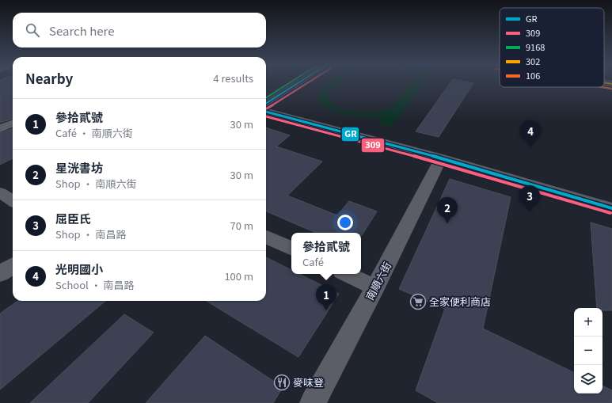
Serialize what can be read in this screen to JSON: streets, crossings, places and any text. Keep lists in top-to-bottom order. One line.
{"streets":{"street":["南順六街"]},"places":{"supermarket":["全家便利商店"],"restaurant":["麥味登"]},"lines":["transit line GR","transit line 309","transit line 9168","transit line 302","transit line 106"],"legend":["GR","309","9168","302","106"],"page":{"search":"Search here","heading":["Nearby","4 results"],"list":[{"mark":"1","name":"參拾貳號","note":"Café · 南順六街","value":"30 m"},{"mark":"2","name":"星洸書坊","note":"Shop · 南順六街","value":"30 m"},{"mark":"3","name":"屈臣氏","note":"Shop · 南昌路","value":"70 m"},{"mark":"4","name":"光明國小","note":"School · 南昌路","value":"100 m"}],"pins":["4","3","2","1"],"popup":["參拾貳號","Café"],"map_buttons":["+","−"]}}
